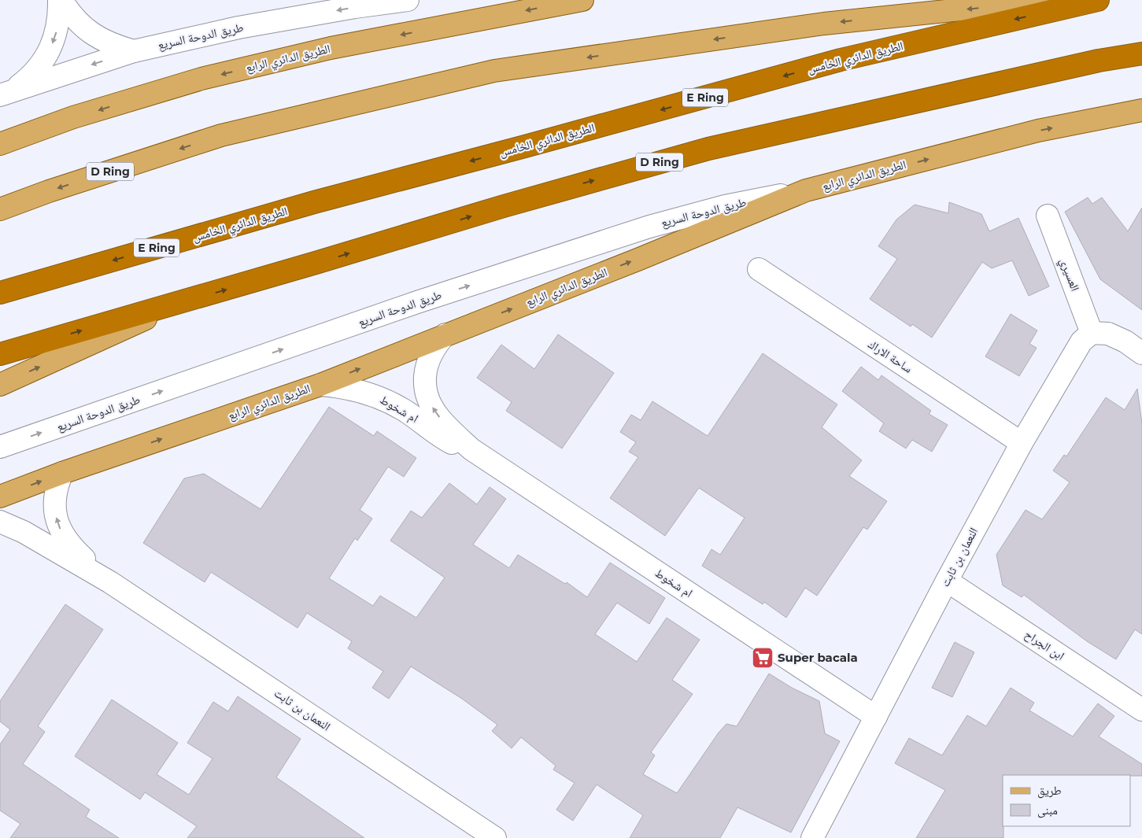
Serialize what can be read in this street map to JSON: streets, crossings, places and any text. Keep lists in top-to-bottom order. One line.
{"streets":{"highway":["الطريق الدائري الخامس","E Ring","D Ring"],"main road":["الطريق الدائري الرابع"],"street":["طريق الدوحة السريع","العسيري","ساحة الاراك","ام شخوط","النعمان بن ثابت","ابن الجراح"]},"crossings":[["طريق الدوحة السريع","الطريق الدائري الرابع"],["الطريق الدائري الرابع","ام شخوط"],["الطريق الدائري الرابع","النعمان بن ثابت"],["العسيري","النعمان بن ثابت"],["ساحة الاراك","النعمان بن ثابت"],["ام شخوط","النعمان بن ثابت"],["النعمان بن ثابت","ابن الجراح"]],"places":{"supermarket":["Super bacala"]},"legend":["طريق","مبنى"]}
